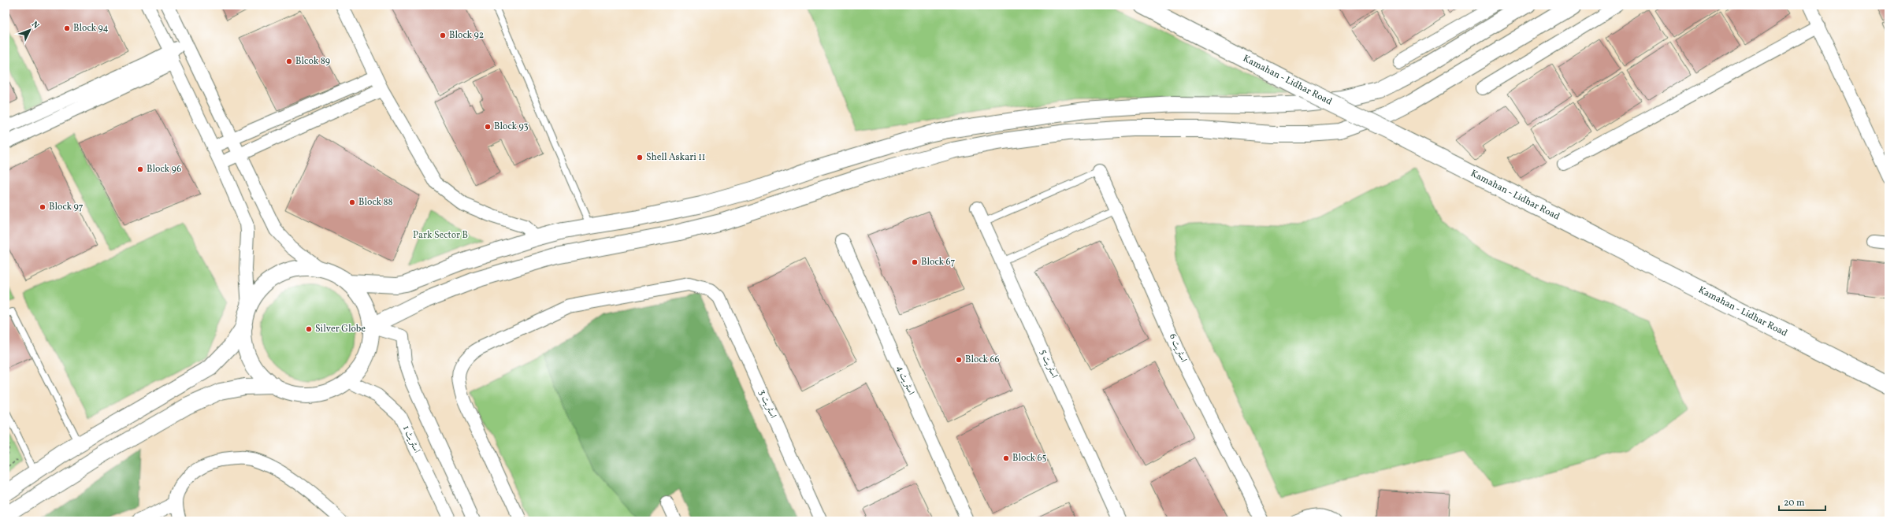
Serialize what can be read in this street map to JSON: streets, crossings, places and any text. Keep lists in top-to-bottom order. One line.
{"streets":{"main road":["Kamahan - Lidhar Road"],"street":["اسٹریٹ 6","اسٹریٹ 5","اسٹریٹ 4","اسٹریٹ 3","اسٹریٹ 1"]},"parks":["Park Sector B"],"places":["Block 94","Block 92","Blcok 89","Block 93","Shell Askari 11","Block 96","Block 88","Block 97","Block 67","Silver Globe","Block 66","Block 65"],"scale_bar":"20 m","north":"top right"}
